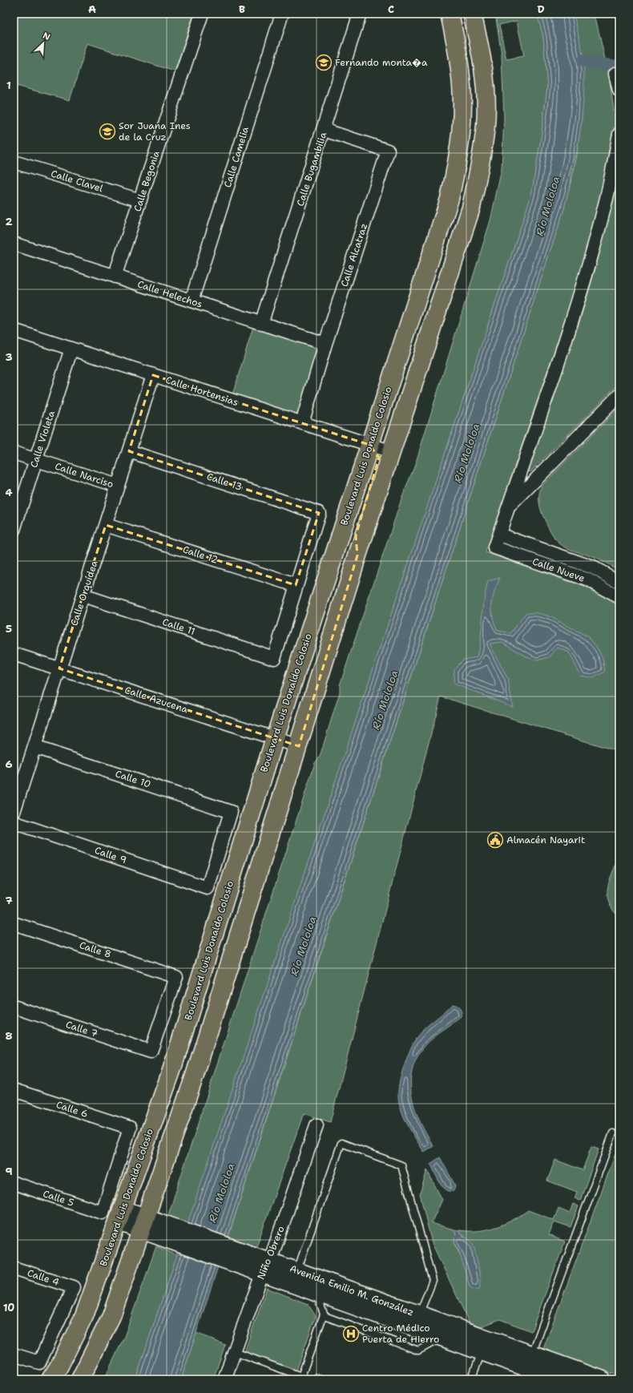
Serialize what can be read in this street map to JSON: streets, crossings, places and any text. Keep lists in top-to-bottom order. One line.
{"streets":{"main road":["Boulevard Luis Donaldo Colosio","Avenida Emilio M. González"],"street":["Calle Camelia","Calle Bugambilia","Calle Clavel","Calle Begonia","Calle Alcatraz","Calle Helechos","Calle Hortensias","Calle Violeta","Calle Narciso","Calle 13","Calle 12","Calle Nueve","Calle Orquídea","Calle 11","Calle Azucena","Calle 10","Calle 9","Calle 8","Calle 7","Calle 6","Calle 5","Niño Obrero","Calle 4"]},"crossings":[["Calle Camelia","Calle Helechos"],["Calle Bugambilia","Calle Alcatraz"],["Calle Bugambilia","Calle Helechos"],["Calle Clavel","Calle Begonia"],["Calle Begonia","Calle Helechos"],["Calle Alcatraz","Calle Helechos"],["Calle Alcatraz","Calle Hortensias"],["Calle Hortensias","Calle Violeta"],["Calle Hortensias","Boulevard Luis Donaldo Colosio"],["Calle Hortensias","Calle Orquídea"],["Calle Violeta","Calle Narciso"],["Boulevard Luis Donaldo Colosio","Calle Azucena"],["Boulevard Luis Donaldo Colosio","Avenida Emilio M. González"],["Calle Narciso","Calle Orquídea"],["Calle 13","Calle 12"],["Calle 13","Calle Orquídea"],["Calle 13","Calle 11"],["Calle 12","Calle Orquídea"],["Calle 12","Calle 11"],["Calle Orquídea","Calle 11"],["Calle Orquídea","Calle Azucena"],["Calle Orquídea","Calle 10"],["Calle 10","Calle 9"],["Calle 8","Calle 7"],["Calle 6","Calle 5"],["Niño Obrero","Avenida Emilio M. González"]],"water":["Río Mololoa"],"places":{"school or university":["Fernando monta�a","Sor Juana Ines de la Cruz"],"public building":["Almacén Nayarit"],"hospital":["Centro Médico Puerta de Hierro"]},"north":"top right","grid":{"columns":["A","B","C","D"],"rows":["1","2","3","4","5","6","7","8","9","10"]}}
